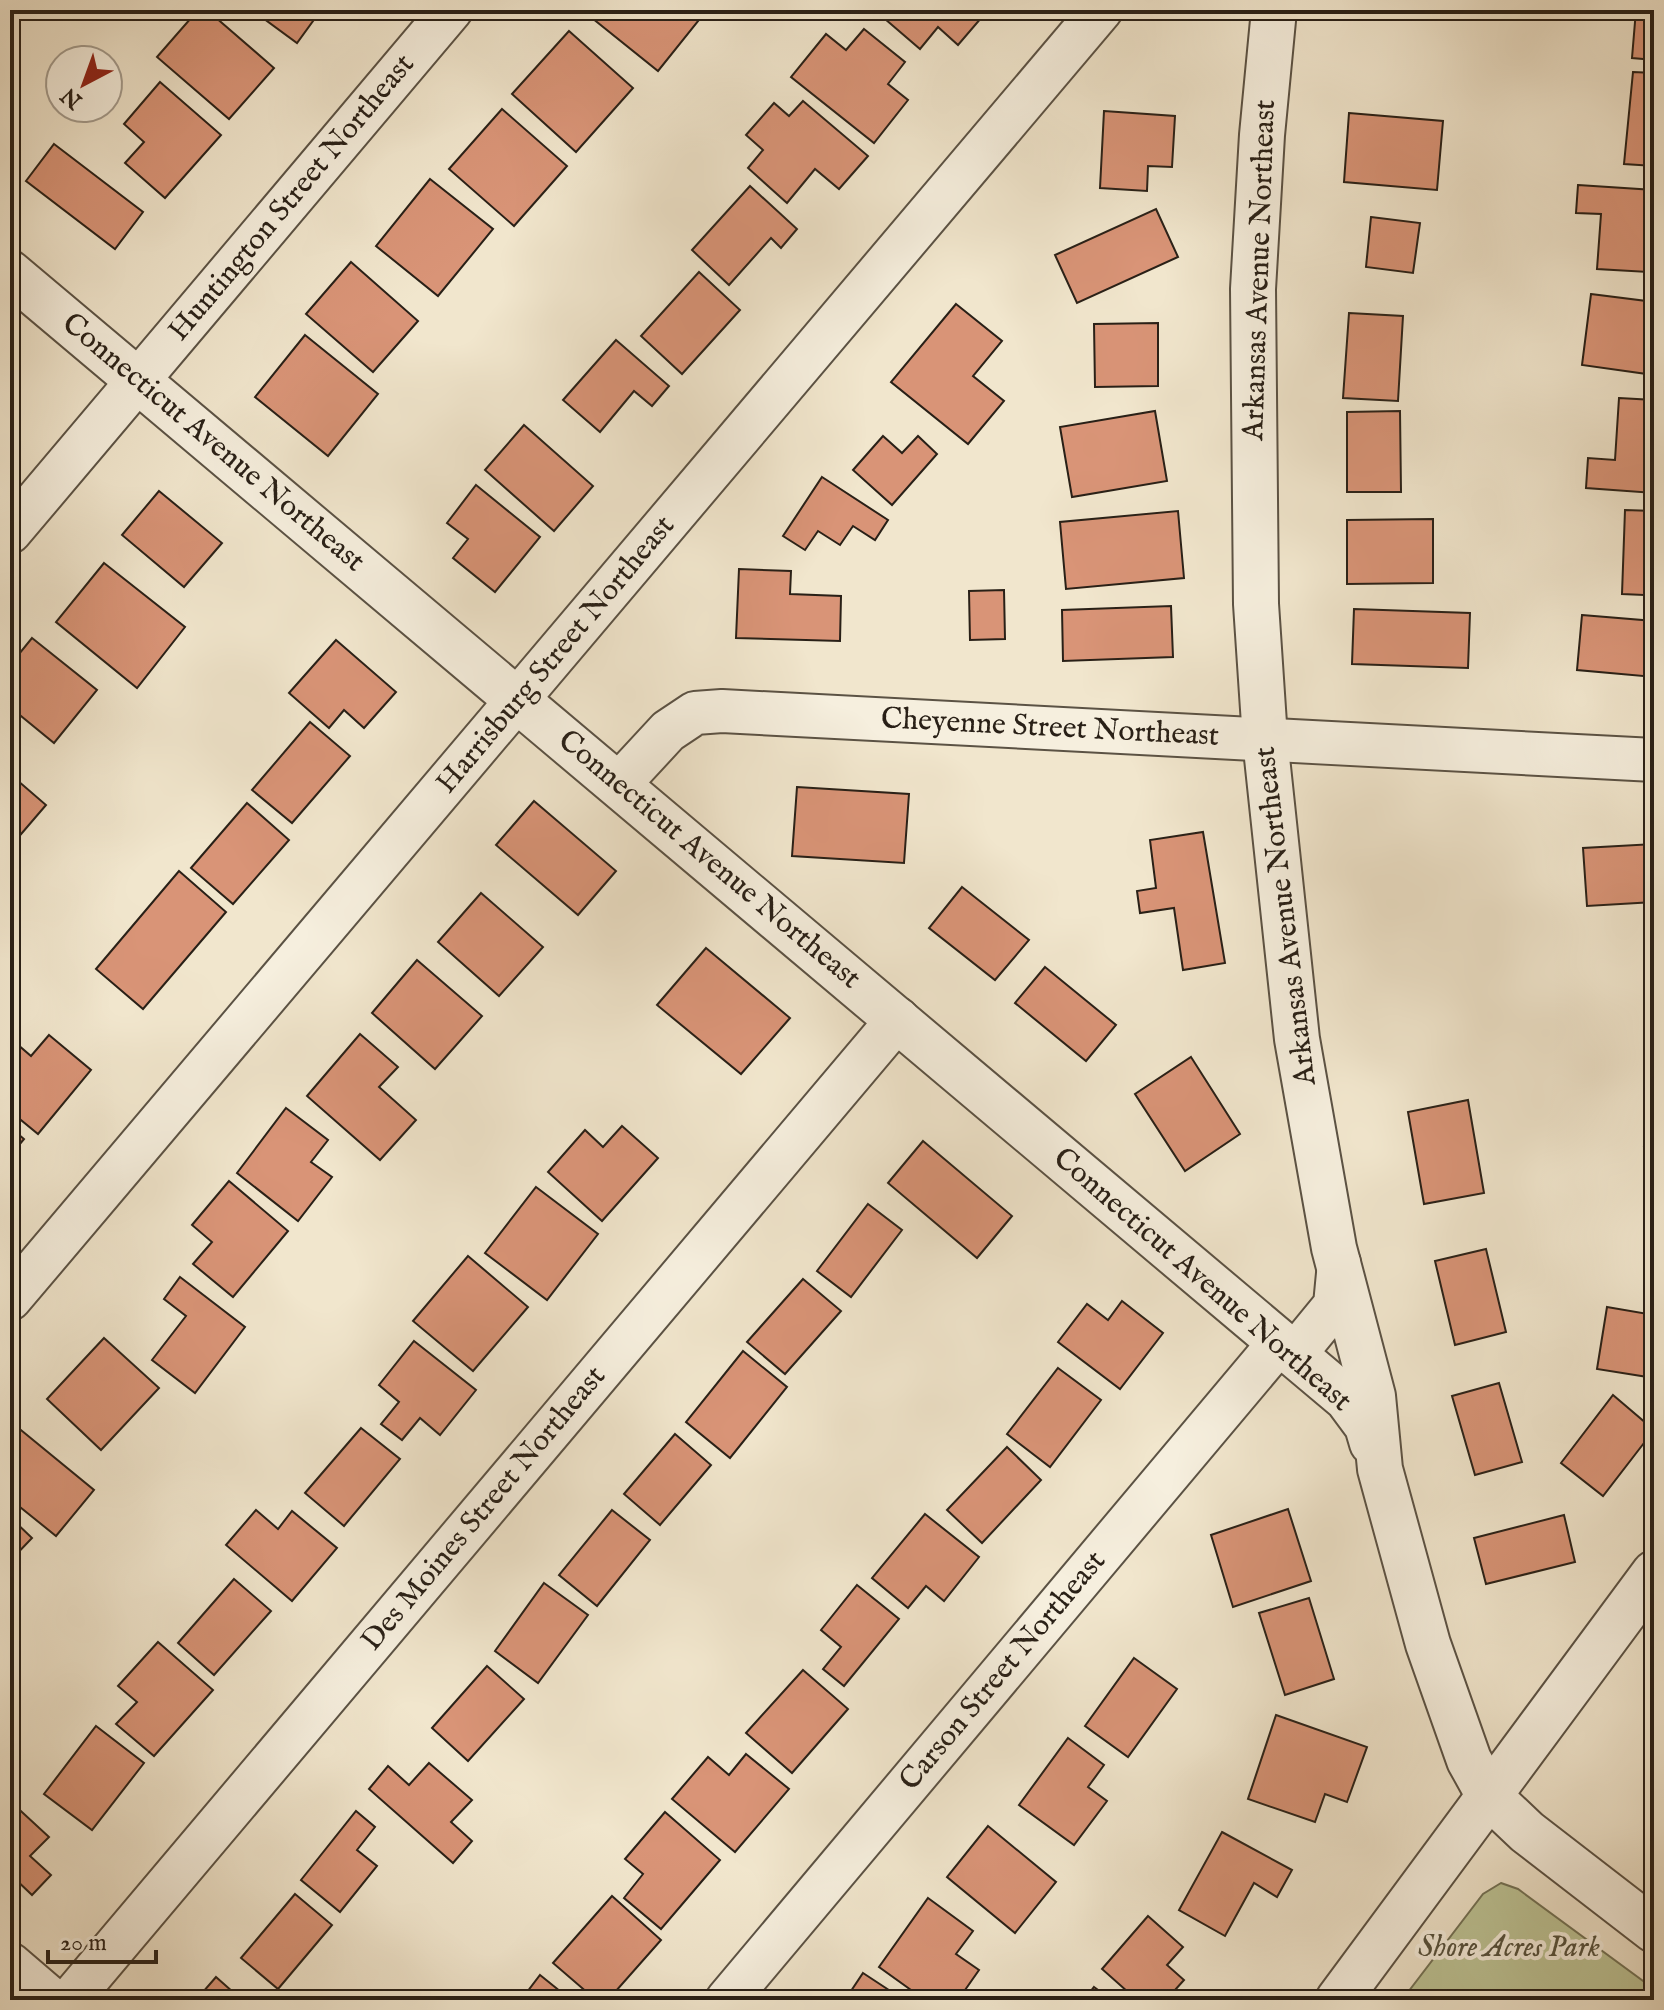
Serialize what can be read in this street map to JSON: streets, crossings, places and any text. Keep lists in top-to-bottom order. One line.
{"streets":{"street":["Huntington Street Northeast","Arkansas Avenue Northeast","Connecticut Avenue Northeast","Harrisburg Street Northeast","Cheyenne Street Northeast","Des Moines Street Northeast","Carson Street Northeast"]},"crossings":[["Huntington Street Northeast","Connecticut Avenue Northeast"],["Arkansas Avenue Northeast","Connecticut Avenue Northeast"],["Arkansas Avenue Northeast","Cheyenne Street Northeast"],["Arkansas Avenue Northeast","Carson Street Northeast"],["Connecticut Avenue Northeast","Harrisburg Street Northeast"],["Connecticut Avenue Northeast","Cheyenne Street Northeast"],["Connecticut Avenue Northeast","Des Moines Street Northeast"],["Connecticut Avenue Northeast","Carson Street Northeast"]],"parks":["Shore Acres Park"],"scale_bar":"20 m","north":"bottom left"}
